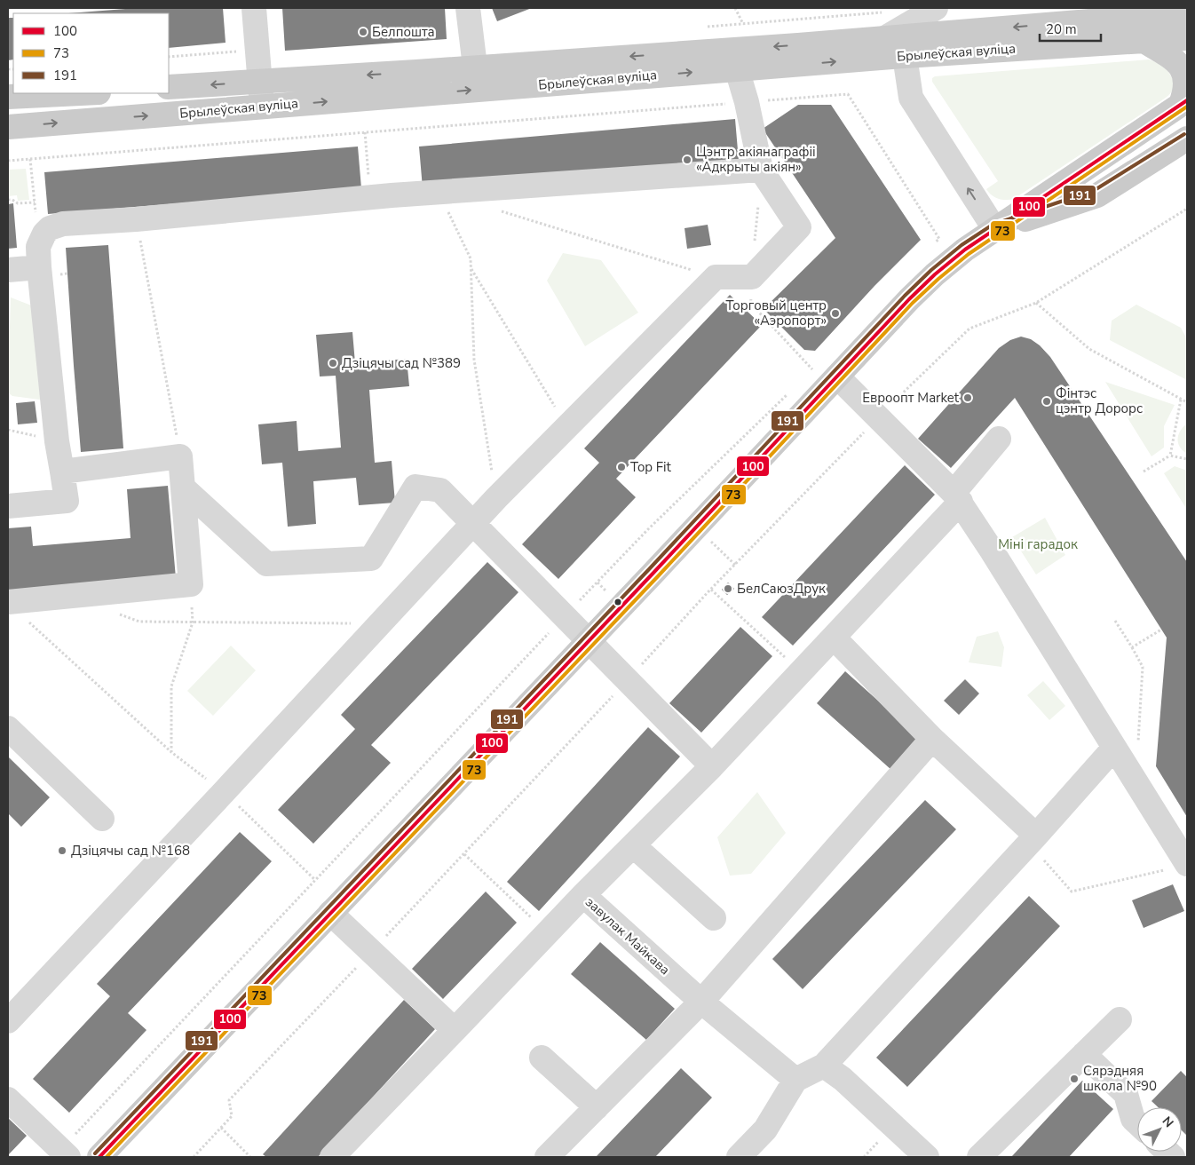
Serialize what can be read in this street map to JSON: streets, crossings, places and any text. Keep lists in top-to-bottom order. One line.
{"streets":{"main road":["Брылеўская вуліца"],"street":["завулак Майкава"]},"parks":["Міні гарадок"],"places":["Белпошта","Цэнтр акіянаграфіі «Адкрыты акіян»","Торговый центр «Аэропорт»","Дзіцячы сад №389","Евроопт Market","Фінтэс цэнтр Дорорс","Top Fit","БелСаюзДрук","Дзіцячы сад №168","Сярэдняя школа №90"],"lines":["transit line 100","transit line 73","transit line 191"],"legend":["100","73","191"],"scale_bar":"20 m","north":"top right"}
